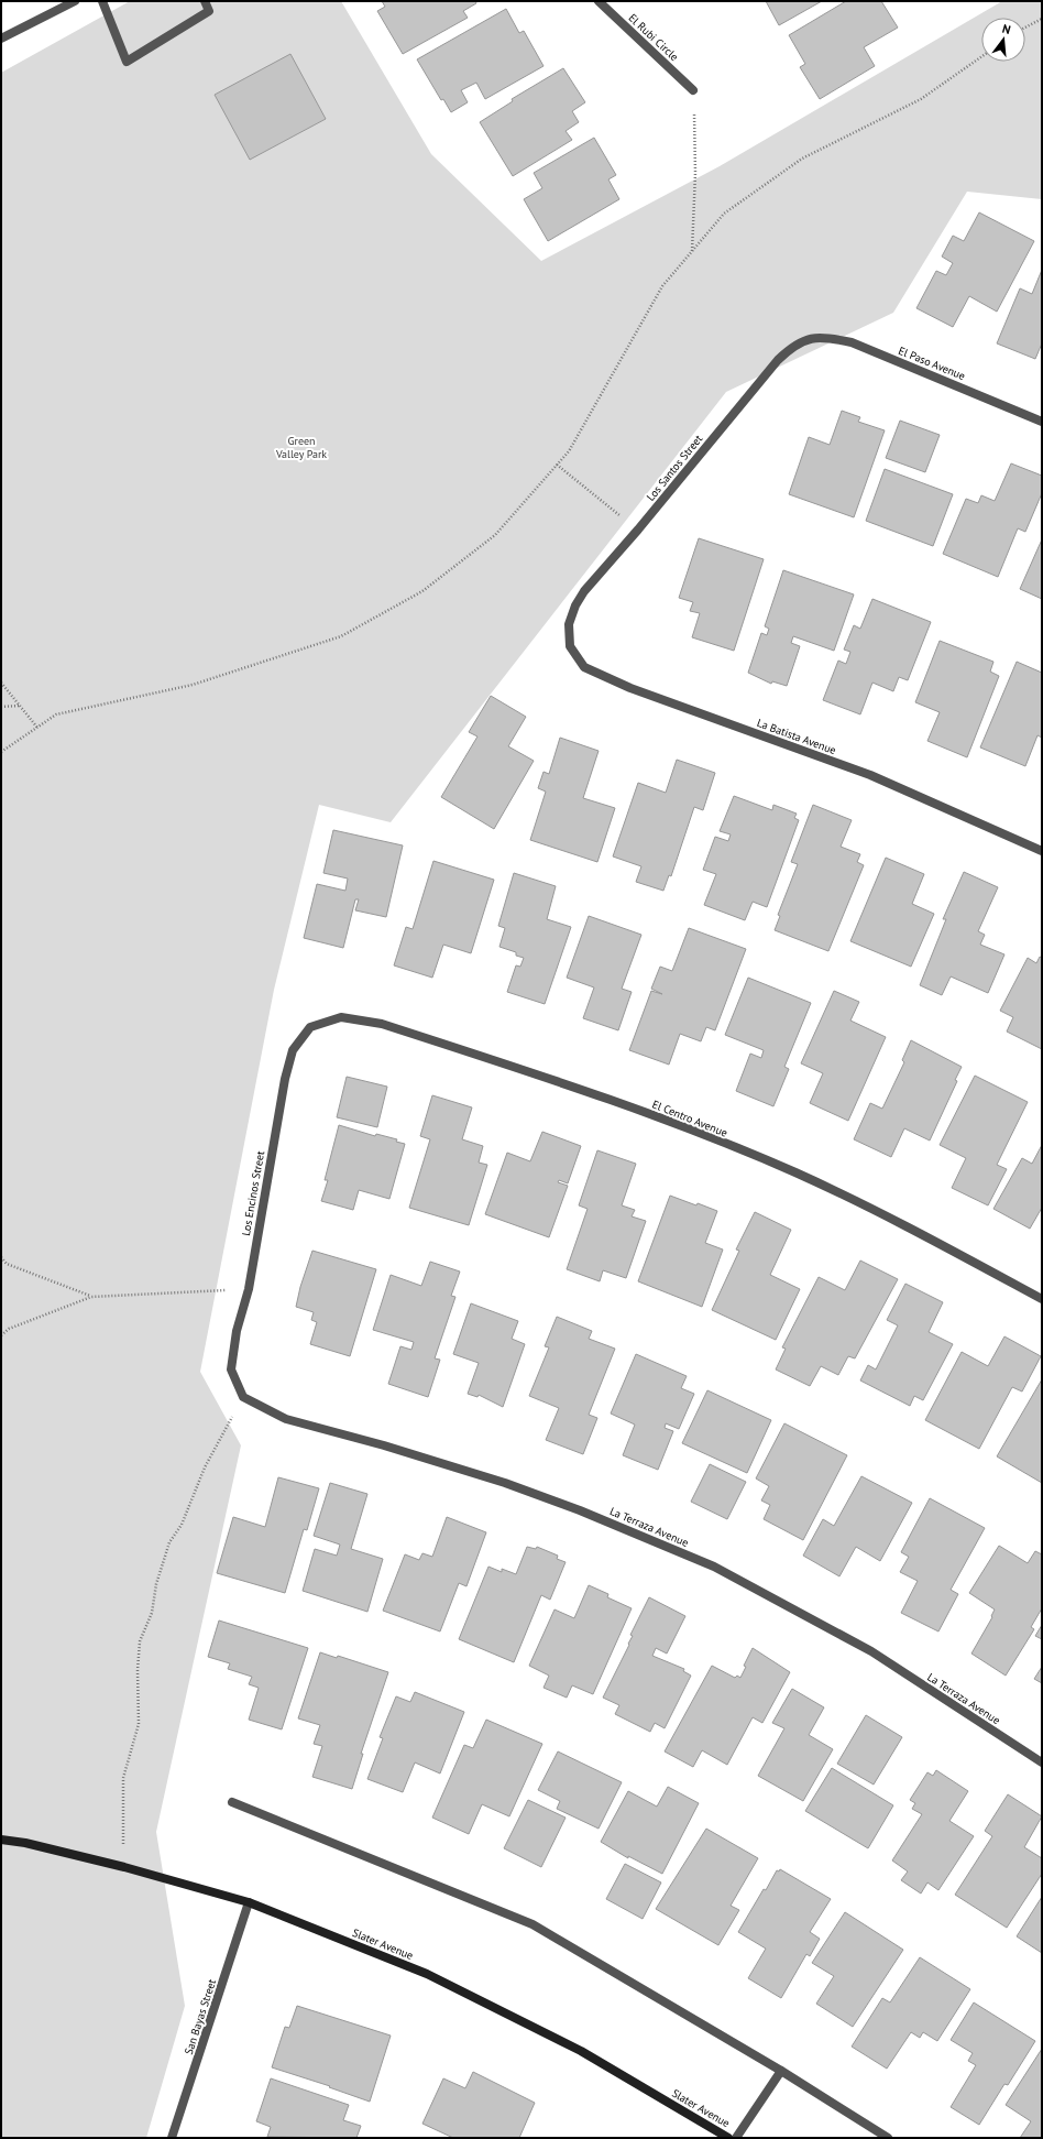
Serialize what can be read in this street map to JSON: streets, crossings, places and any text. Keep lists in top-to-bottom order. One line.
{"streets":{"main road":["Slater Avenue"],"street":["El Rubi Circle","El Paso Avenue","Los Santos Street","La Batista Avenue","El Centro Avenue","Los Encinos Street","La Terraza Avenue","San Bayas Street"]},"crossings":[["El Paso Avenue","Los Santos Street"],["Los Santos Street","La Batista Avenue"],["El Centro Avenue","Los Encinos Street"],["Los Encinos Street","La Terraza Avenue"],["Slater Avenue","San Bayas Street"]],"parks":["Green Valley Park"],"north":"top"}
